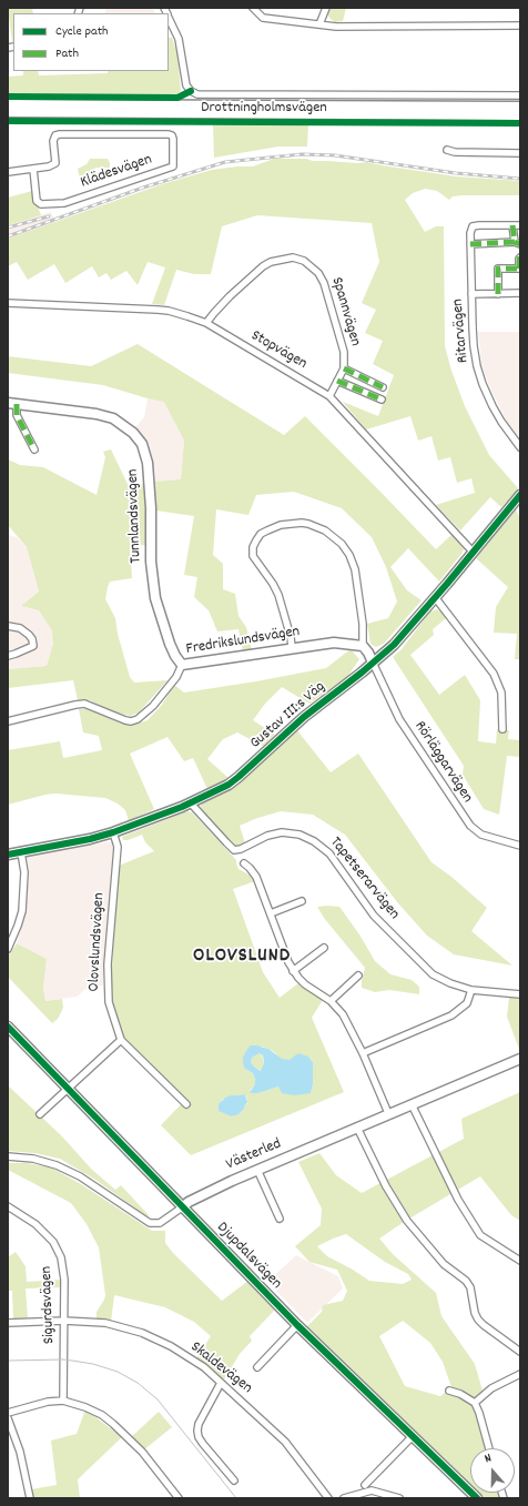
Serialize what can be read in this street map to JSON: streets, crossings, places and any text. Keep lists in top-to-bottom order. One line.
{"streets":{"street":["Drottningholmsvägen","Klädesvägen","Spannvägen","Ritarvägen","Stopvägen","Tunnlandsvägen","Fredrikslundsvägen","Gustav III:s Väg","Rörläggarvägen","Tapetserarvägen","Olovslundsvägen","Västerled","Djupdalsvägen","Sigurdsvägen","Skaldevägen"]},"crossings":[["Spannvägen","Stopvägen"],["Stopvägen","Gustav III:s Väg"],["Tunnlandsvägen","Fredrikslundsvägen"],["Gustav III:s Väg","Rörläggarvägen"],["Gustav III:s Väg","Tapetserarvägen"],["Gustav III:s Väg","Olovslundsvägen"],["Västerled","Djupdalsvägen"],["Sigurdsvägen","Skaldevägen"]],"districts":["OLOVSLUND"],"legend":["Cycle path","Path"],"north":"top"}
